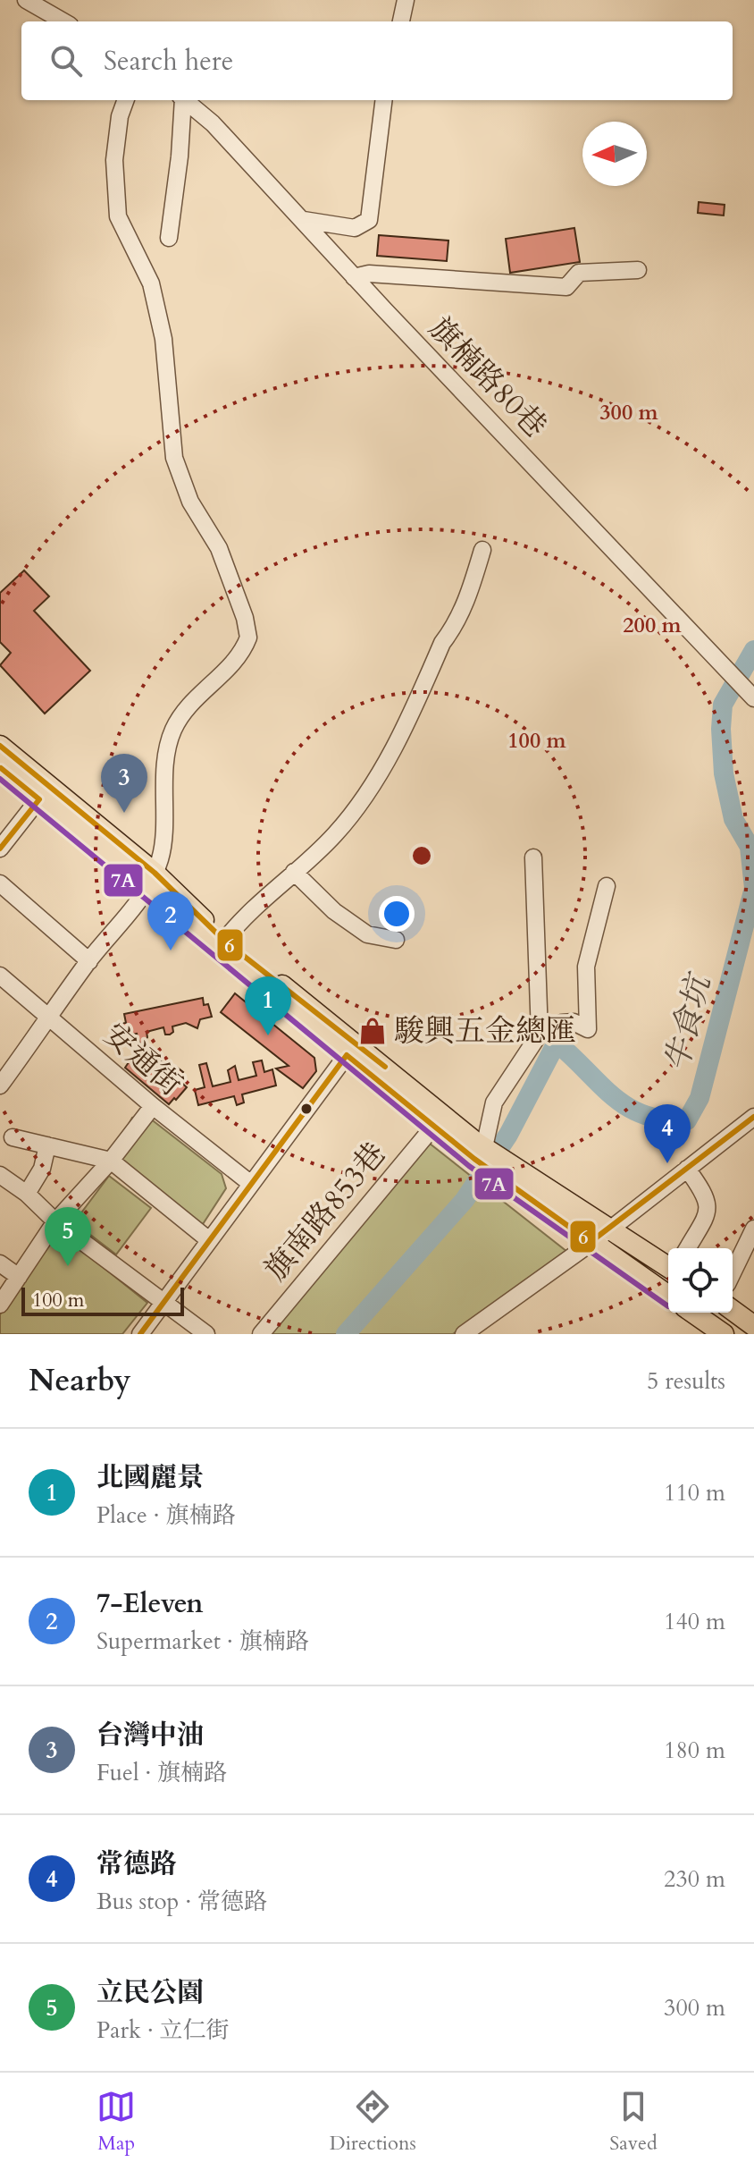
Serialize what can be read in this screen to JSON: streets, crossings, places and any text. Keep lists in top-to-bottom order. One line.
{"streets":{"street":["旗楠路80巷","安通街","旗南路853巷"]},"water":["牛食坑"],"places":{"shop":["駿興五金總匯"]},"lines":["transit line 6","transit line 7A"],"scale_bar":"100 m","north":"left","page":{"search":"Search here","pins":["3","2","1","4","5"],"scale":"100 m","heading":["Nearby","5 results"],"list":[{"mark":"1","name":"北國麗景","note":"Place · 旗楠路","value":"110 m"},{"mark":"2","name":"7-Eleven","note":"Supermarket · 旗楠路","value":"140 m"},{"mark":"3","name":"台灣中油","note":"Fuel · 旗楠路","value":"180 m"},{"mark":"4","name":"常德路","note":"Bus stop · 常德路","value":"230 m"},{"mark":"5","name":"立民公園","note":"Park · 立仁街","value":"300 m"}],"nav":["Map","Directions","Saved"]},"rings":["300 m","200 m","100 m"]}
